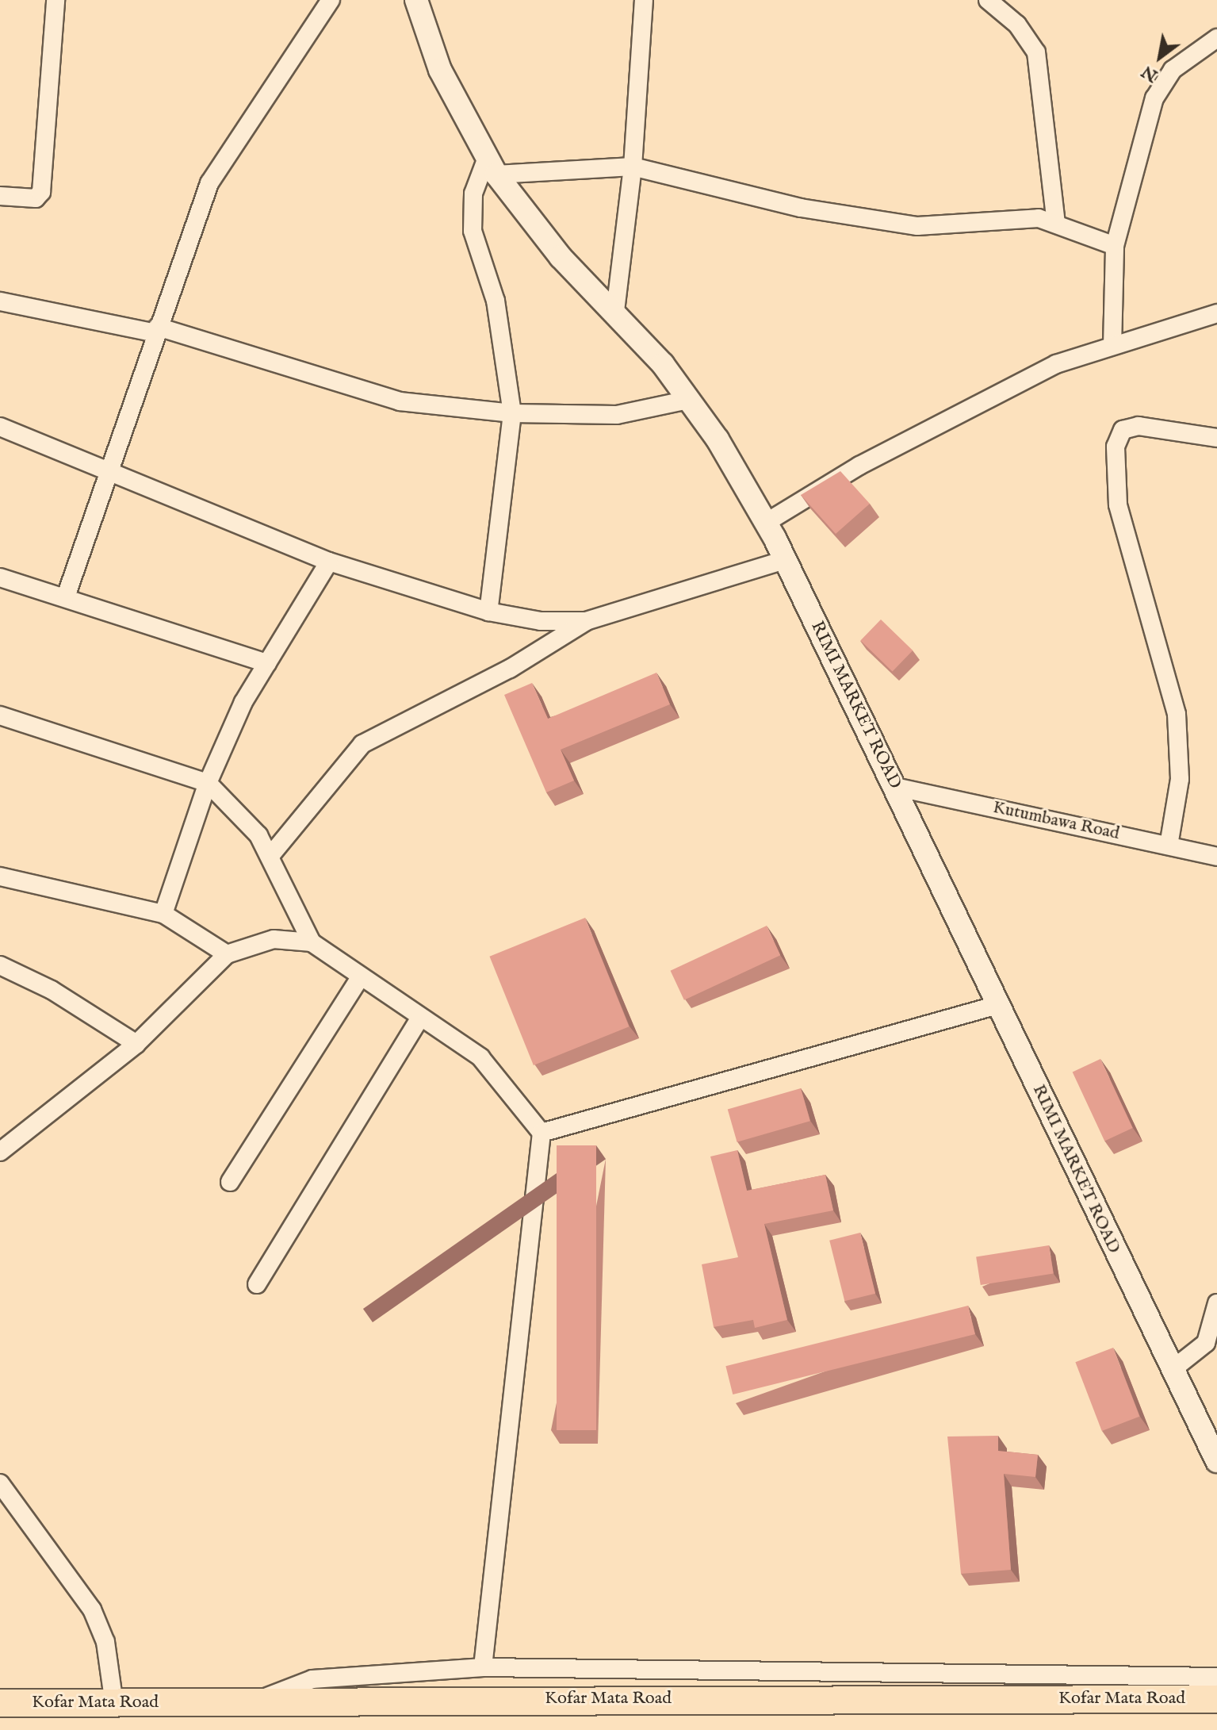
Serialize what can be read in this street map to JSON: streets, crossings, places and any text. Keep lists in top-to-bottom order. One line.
{"streets":{"main road":["Kofar Mata Road"],"street":["RIMI MARKET ROAD","Kutumbawa Road"]},"crossings":[["RIMI MARKET ROAD","Kutumbawa Road"]],"north":"bottom left"}
